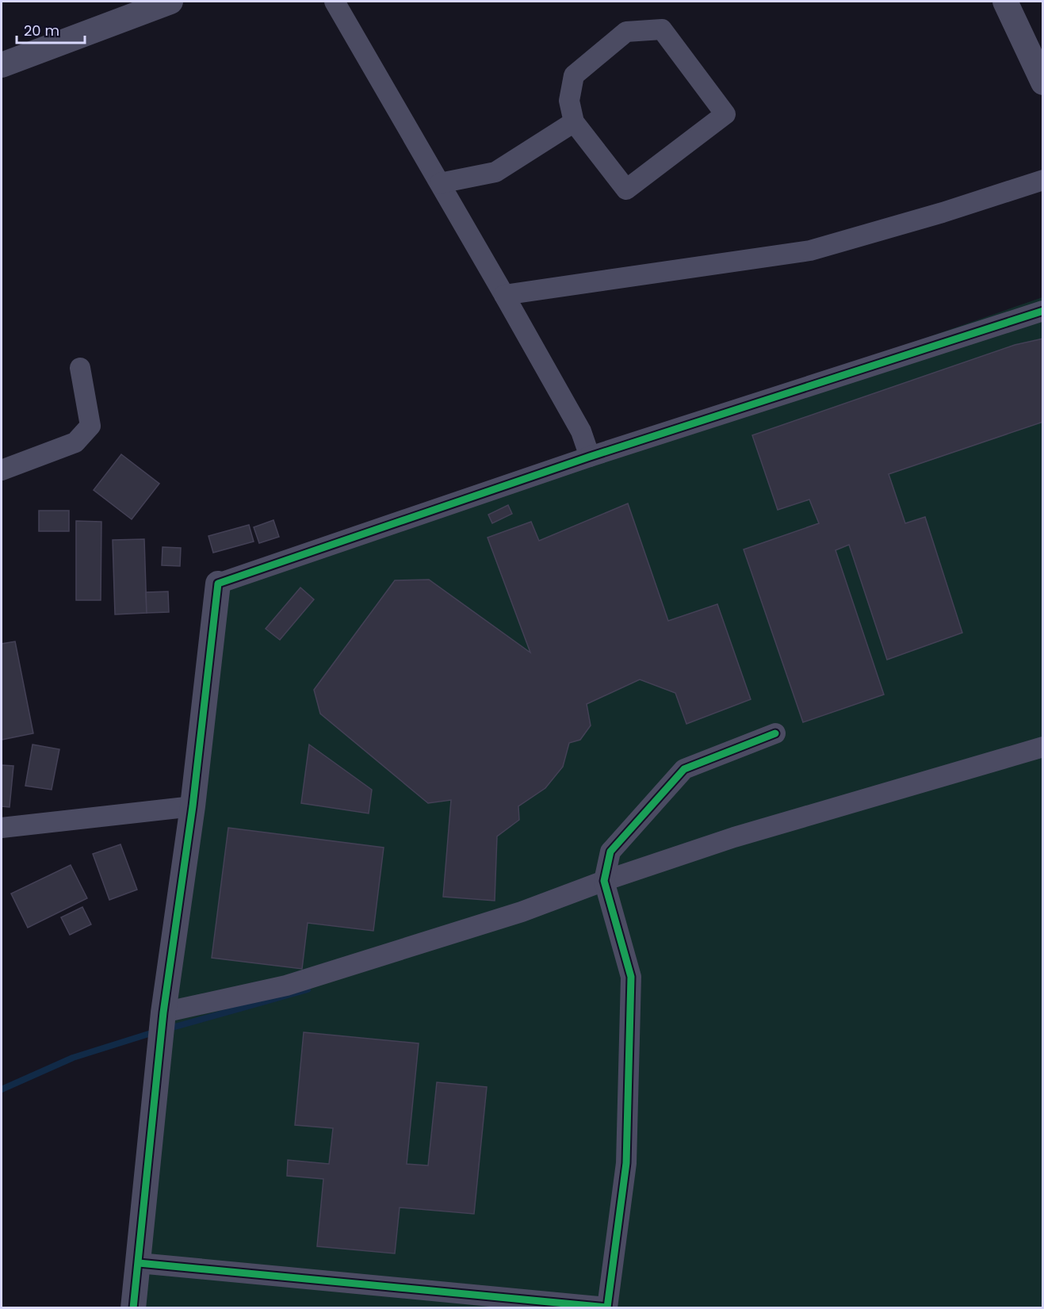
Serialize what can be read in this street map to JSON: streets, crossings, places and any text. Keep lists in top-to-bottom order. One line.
{"scale_bar":"20 m"}
